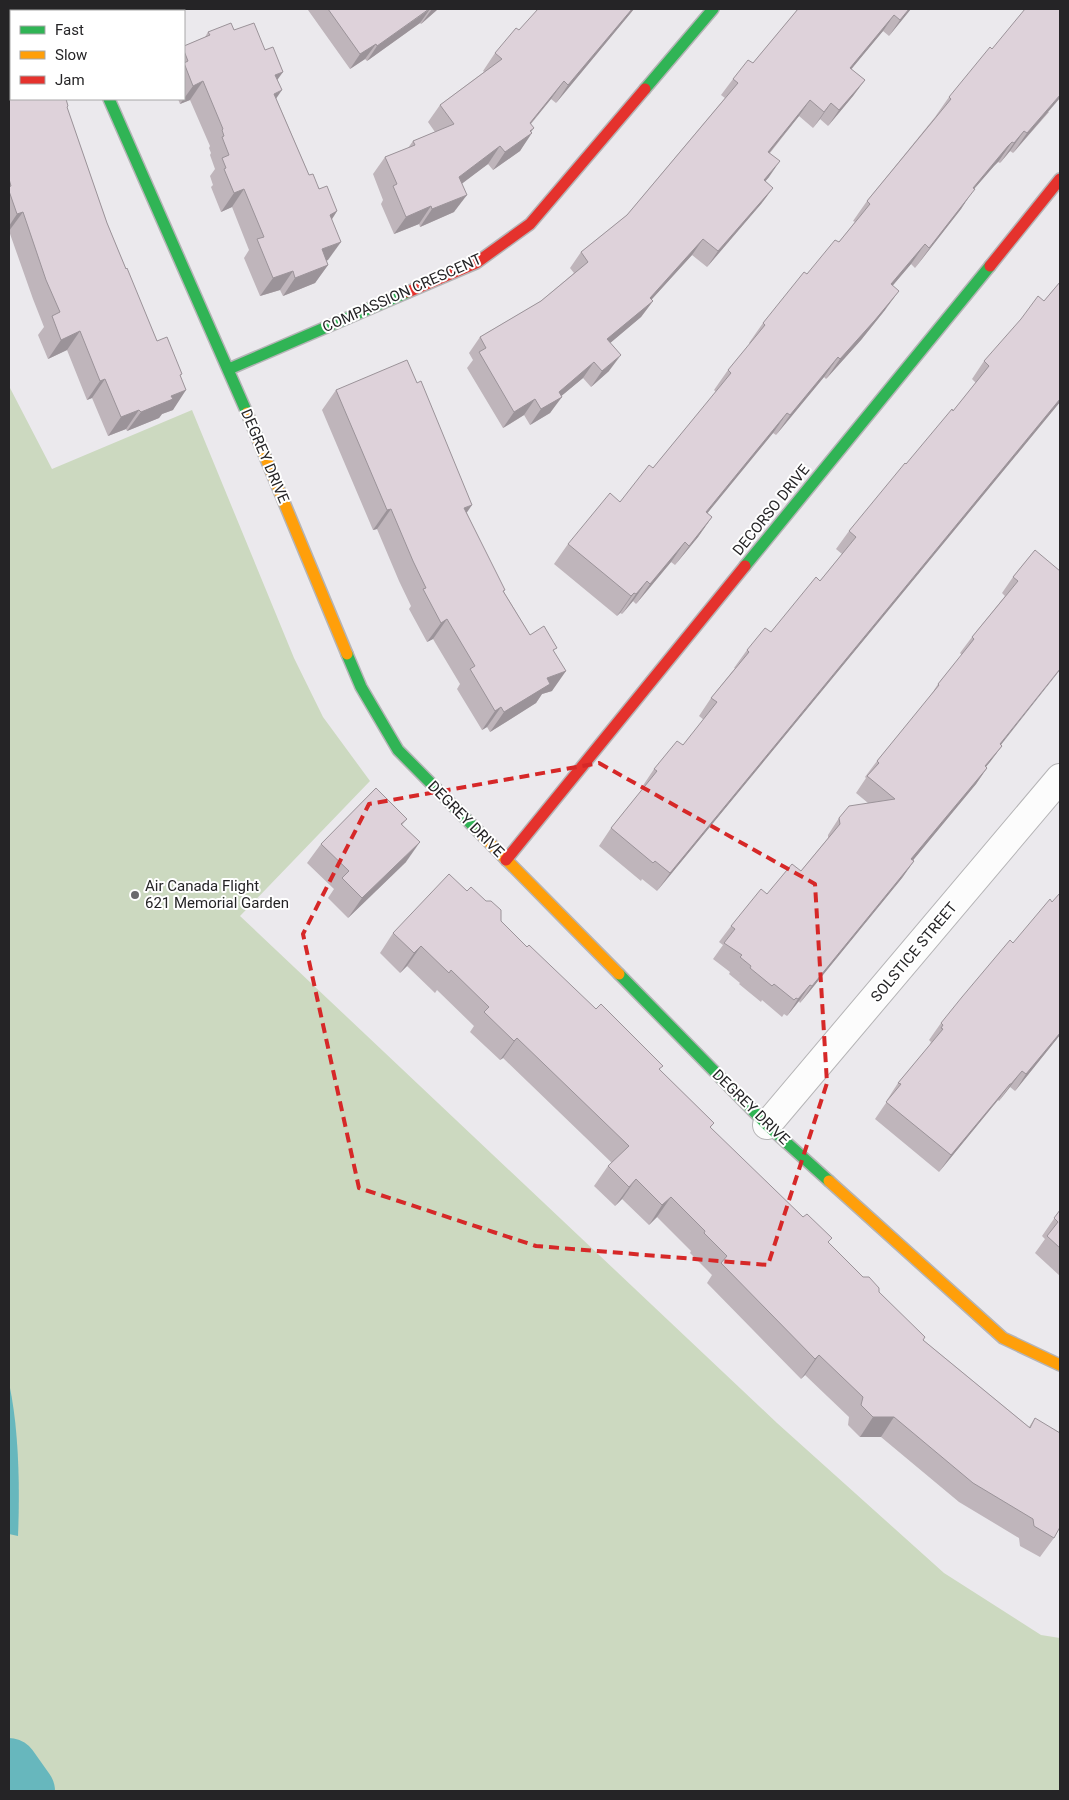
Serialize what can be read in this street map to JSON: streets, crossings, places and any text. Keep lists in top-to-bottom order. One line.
{"streets":{"street":["COMPASSION CRESCENT","DEGREY DRIVE","DECORSO DRIVE","SOLSTICE STREET"]},"crossings":[["COMPASSION CRESCENT","DEGREY DRIVE"],["DEGREY DRIVE","DECORSO DRIVE"],["DEGREY DRIVE","SOLSTICE STREET"]],"places":["Air Canada Flight 621 Memorial Garden"],"legend":["Fast","Slow","Jam"]}
